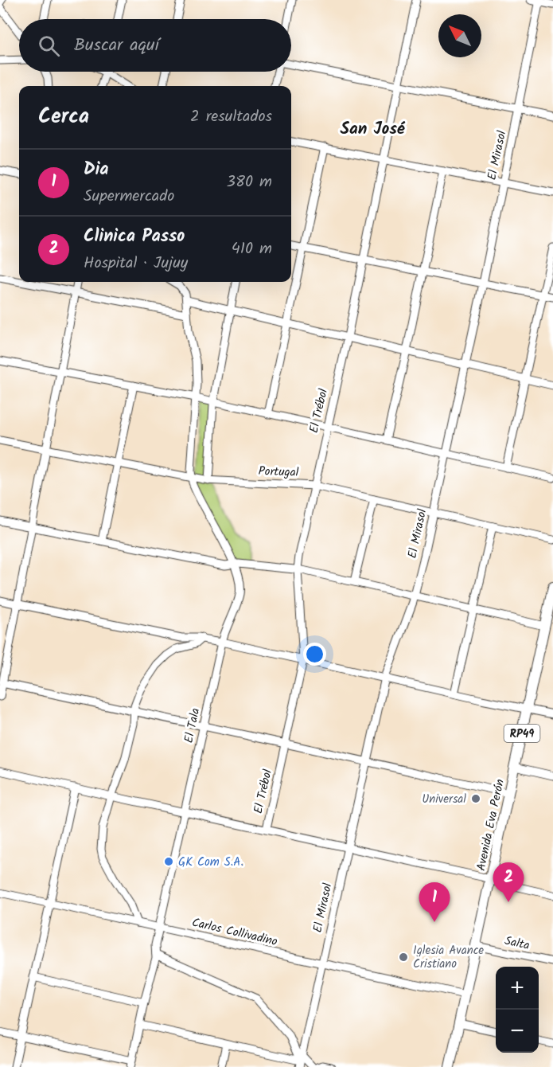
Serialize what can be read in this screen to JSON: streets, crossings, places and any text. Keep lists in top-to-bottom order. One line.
{"streets":{"main road":["RP49","Avenida Eva Perón"],"street":["El Mirasol","El Trébol","Portugal","El Tala","Carlos Collivadino","Salta"]},"crossings":[["El Mirasol","Portugal"],["El Mirasol","Carlos Collivadino"],["El Trébol","Portugal"],["Portugal","El Tala"],["El Tala","Carlos Collivadino"],["Avenida Eva Perón","Carlos Collivadino"],["Avenida Eva Perón","Salta"]],"districts":["San José"],"places":["Universal","GK Com S.A.","Iglesia Avance Cristiano"],"north":"top left","page":{"search":"Buscar aquí","heading":["Cerca","2 resultados"],"list":[{"mark":"1","name":"Dia","note":"Supermercado","value":"380 m"},{"mark":"2","name":"Clinica Passo","note":"Hospital · Jujuy","value":"410 m"}],"pins":["2","1"],"map_buttons":["+","−"]}}
